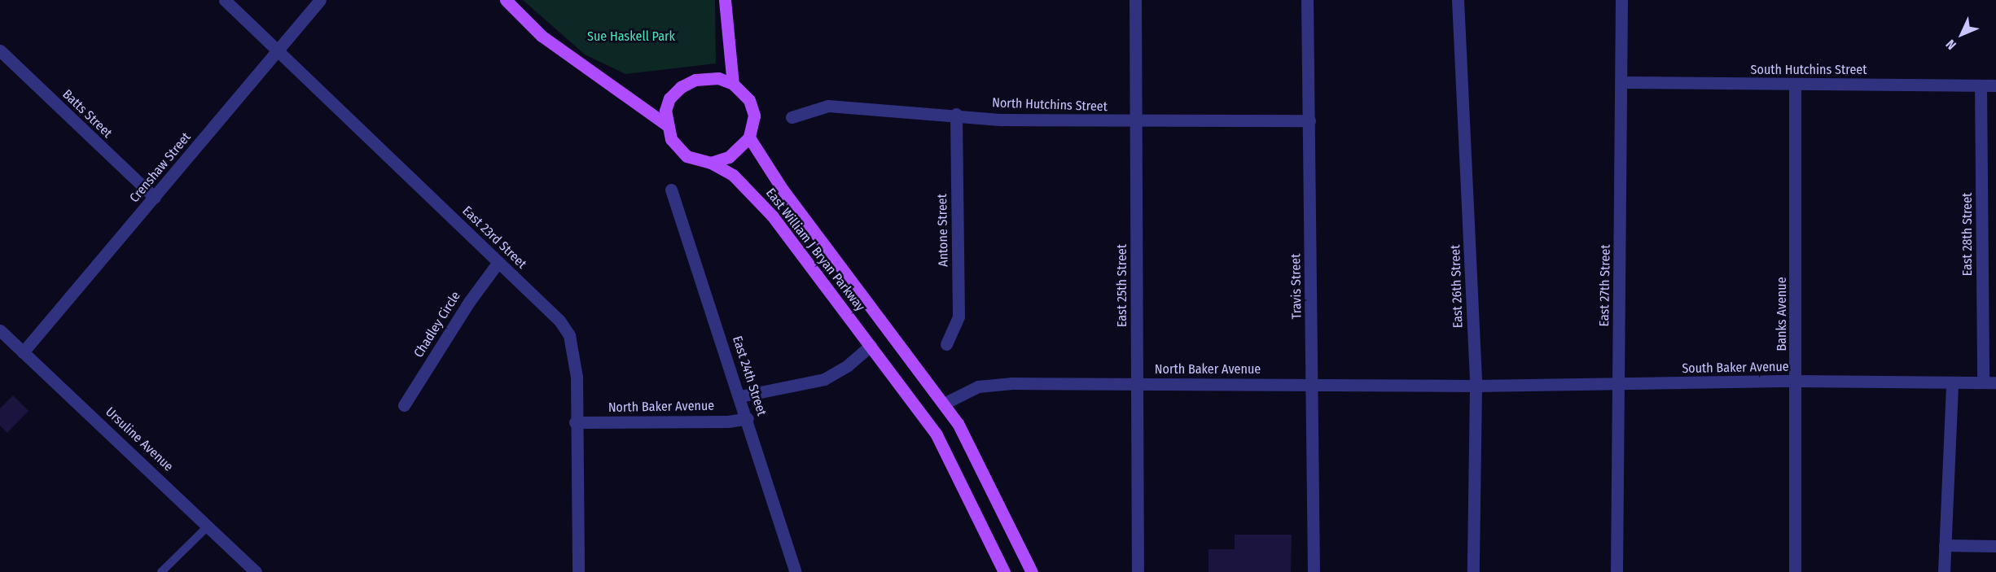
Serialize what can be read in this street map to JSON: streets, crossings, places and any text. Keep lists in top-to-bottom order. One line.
{"streets":{"main road":["East William J Bryan Parkway"],"street":["South Hutchins Street","North Hutchins Street","Batts Street","Crenshaw Street","Antone Street","East 28th Street","East 23rd Street","East 25th Street","East 27th Street","Travis Street","East 26th Street","Banks Avenue","Chadley Circle","South Baker Avenue","North Baker Avenue","East 24th Street","Ursuline Avenue"]},"crossings":[["South Hutchins Street","East 28th Street"],["South Hutchins Street","East 27th Street"],["South Hutchins Street","Banks Avenue"],["North Hutchins Street","Antone Street"],["North Hutchins Street","East 25th Street"],["North Hutchins Street","Travis Street"],["Batts Street","Crenshaw Street"],["Crenshaw Street","East 23rd Street"],["Crenshaw Street","Ursuline Avenue"],["East 28th Street","South Baker Avenue"],["East 23rd Street","Chadley Circle"],["East 23rd Street","North Baker Avenue"],["East William J Bryan Parkway","North Baker Avenue"],["East 25th Street","North Baker Avenue"],["East 27th Street","South Baker Avenue"],["Travis Street","North Baker Avenue"],["East 26th Street","South Baker Avenue"],["East 26th Street","North Baker Avenue"],["Banks Avenue","South Baker Avenue"],["South Baker Avenue","North Baker Avenue"],["North Baker Avenue","East 24th Street"]],"parks":["Sue Haskell Park"],"north":"bottom left"}
